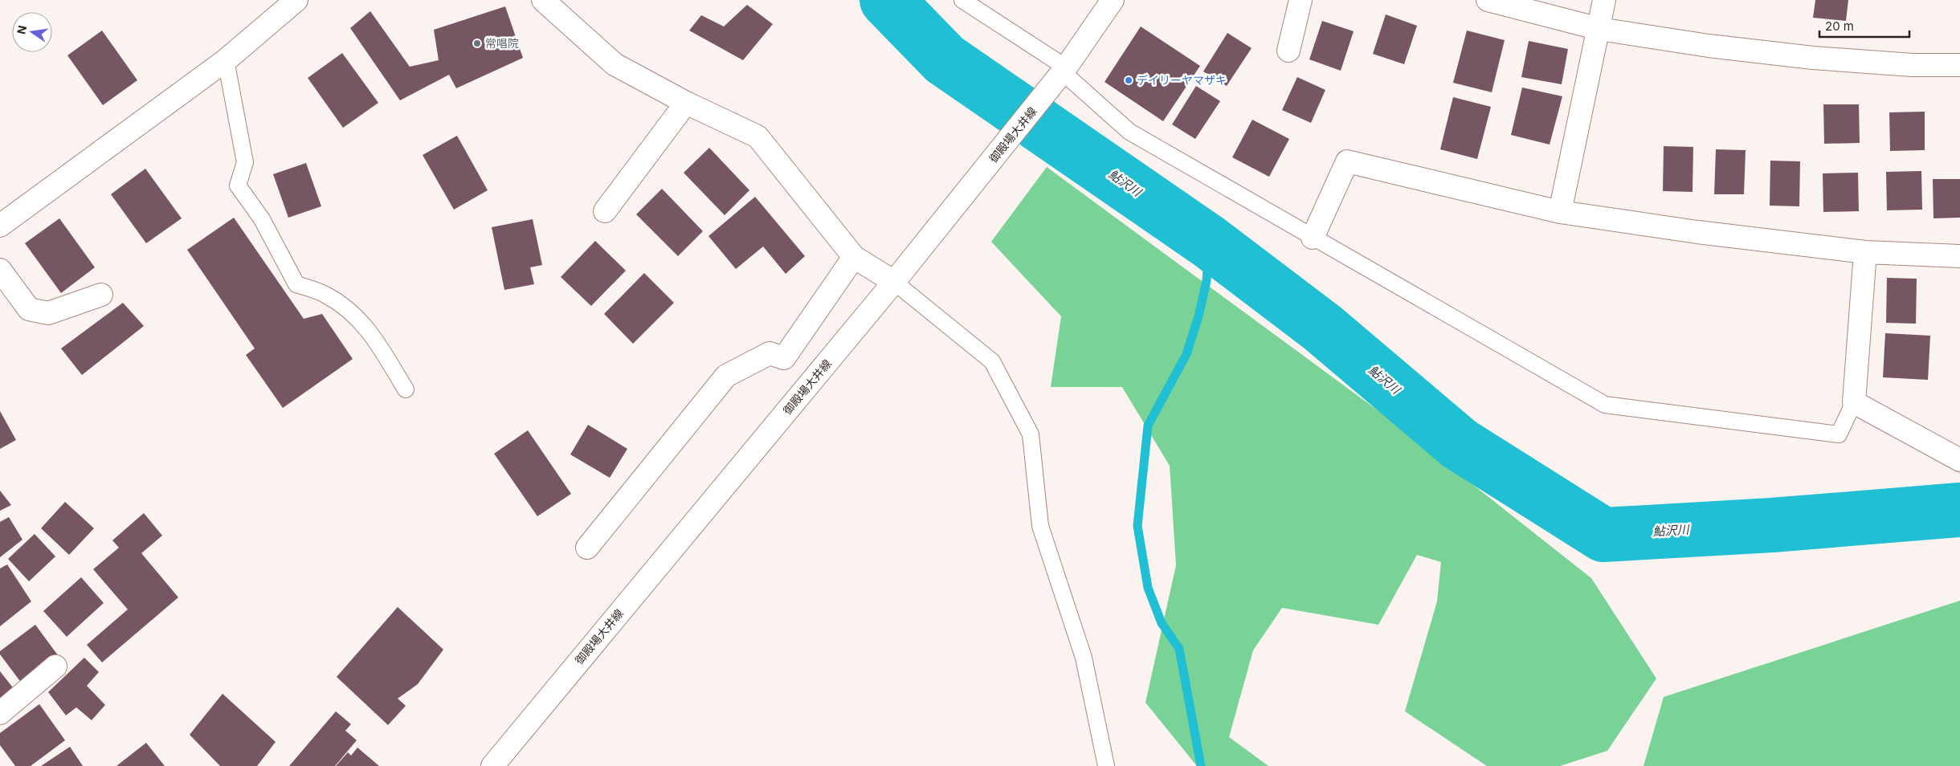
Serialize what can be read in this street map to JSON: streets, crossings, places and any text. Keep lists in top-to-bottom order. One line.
{"streets":{"street":["御殿場大井線"]},"water":["鮎沢川"],"places":["常唱院","デイリーヤマザキ"],"scale_bar":"20 m","north":"left"}
